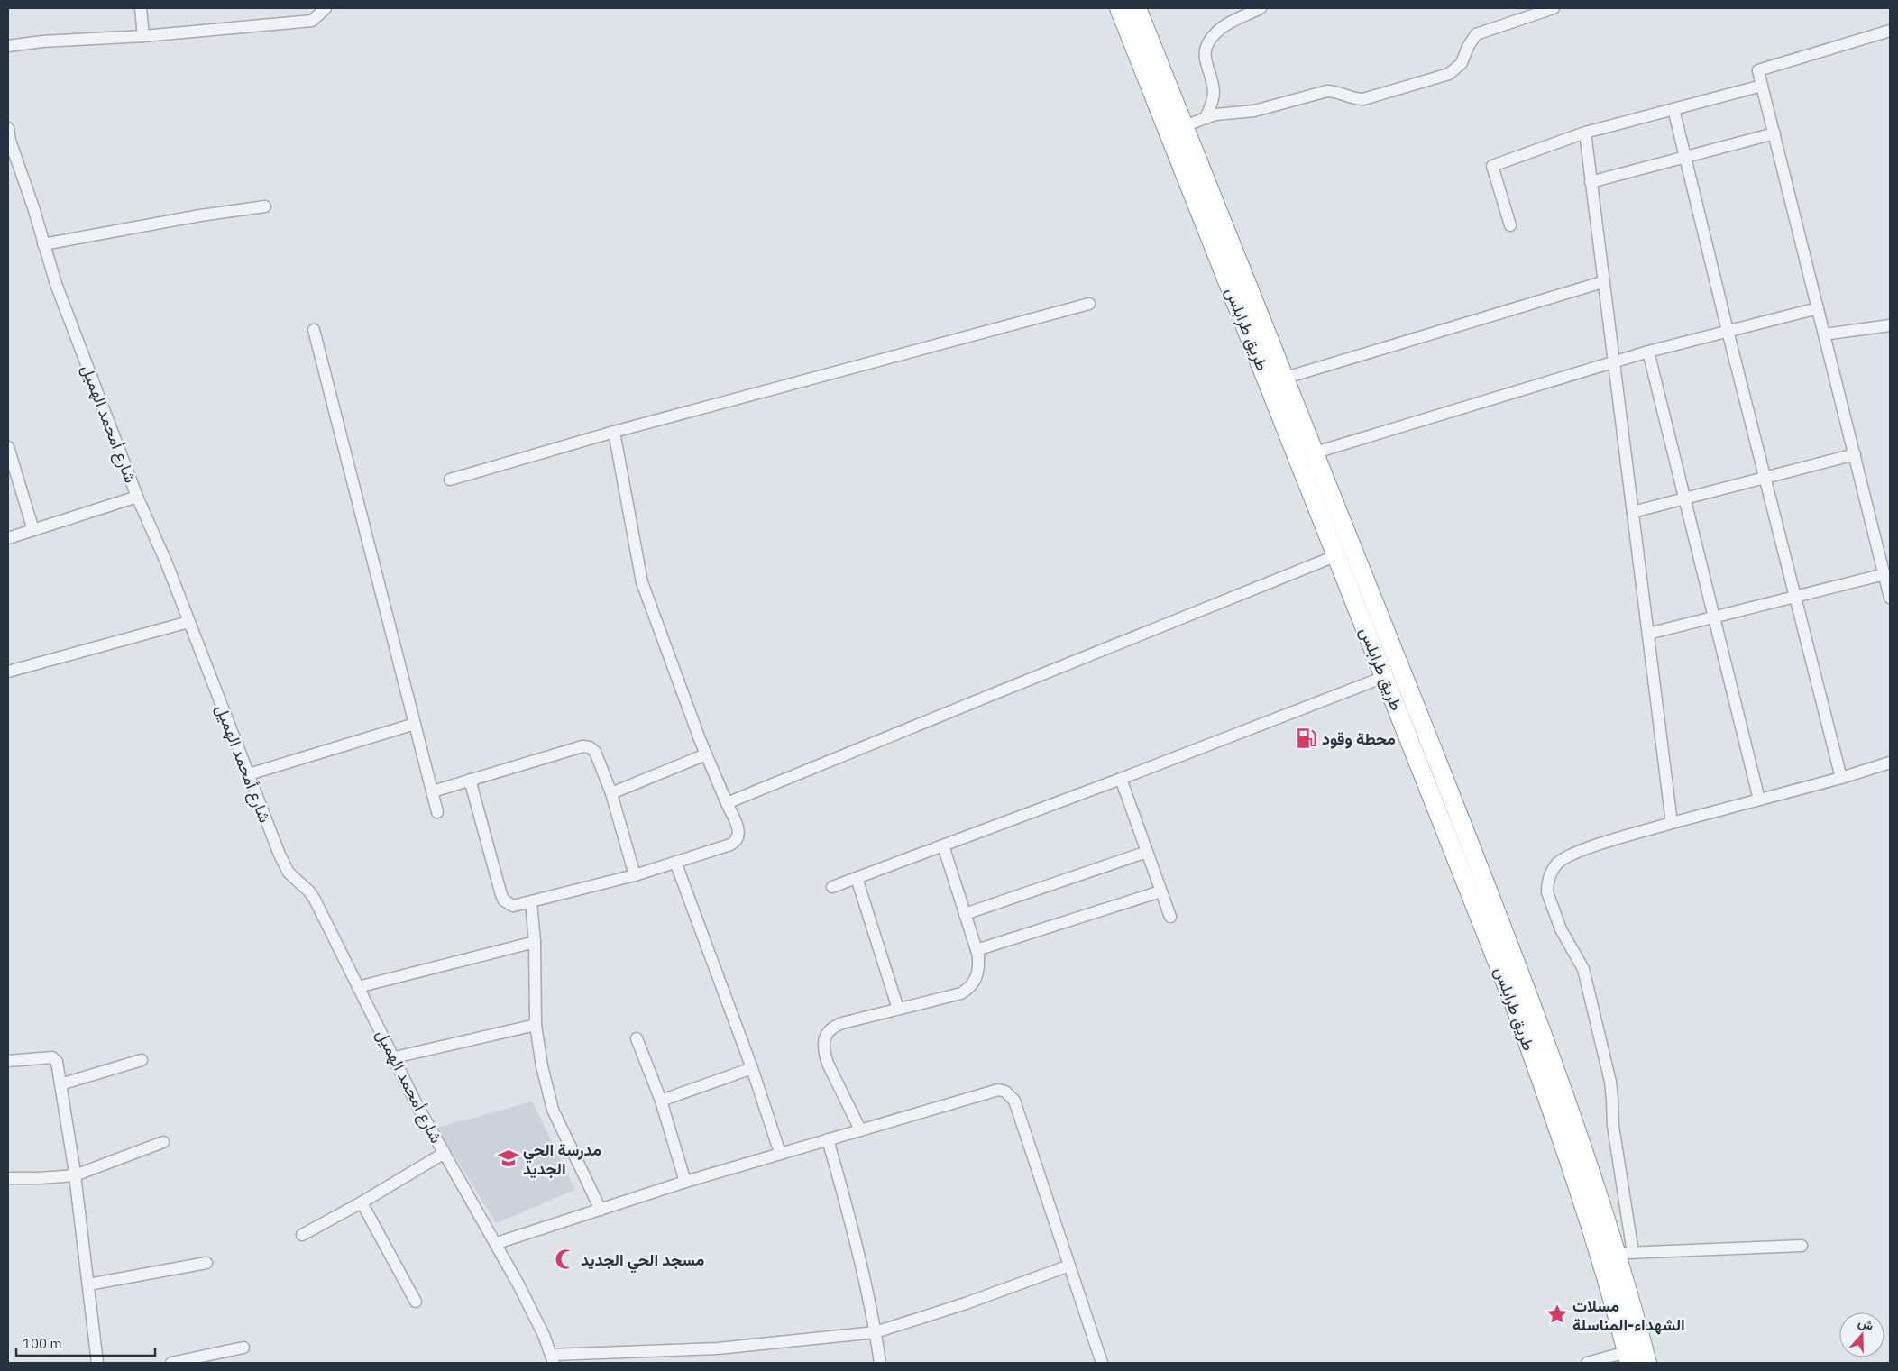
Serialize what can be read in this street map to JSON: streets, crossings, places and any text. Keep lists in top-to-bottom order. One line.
{"streets":{"highway":["طريق طرابلس"],"street":["شارع أمحمد الهميل"]},"places":{"fuel station":["محطة وقود"],"school or university":["مدرسة الحي الجديد"],"mosque":["مسجد الحي الجديد"],"place":["مسلات الشهداء-المناسلة"]},"scale_bar":"100 m","north":"top"}
